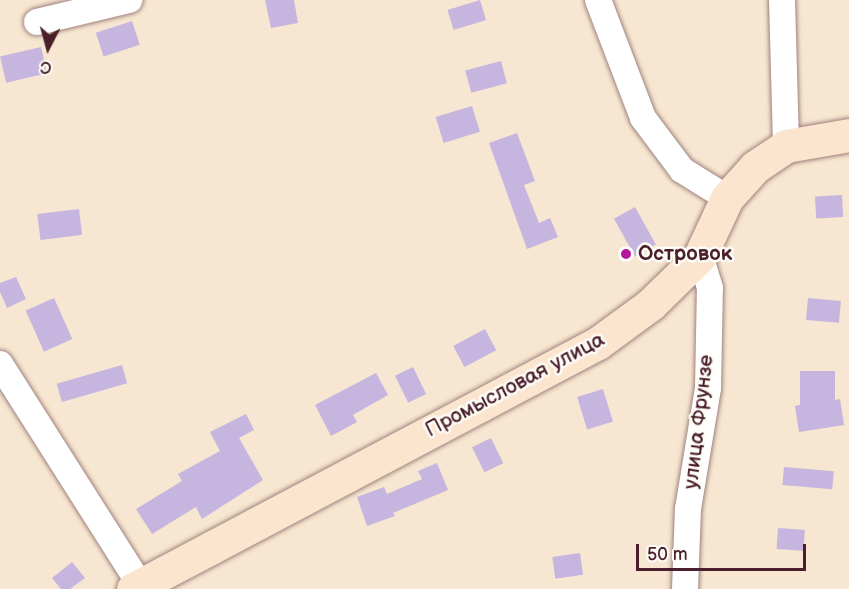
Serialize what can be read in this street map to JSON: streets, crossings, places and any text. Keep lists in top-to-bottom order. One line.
{"streets":{"street":["Промысловая улица","улица Фрунзе"]},"crossings":[["Промысловая улица","улица Фрунзе"]],"places":["Островок"],"scale_bar":"50 m","north":"bottom"}
